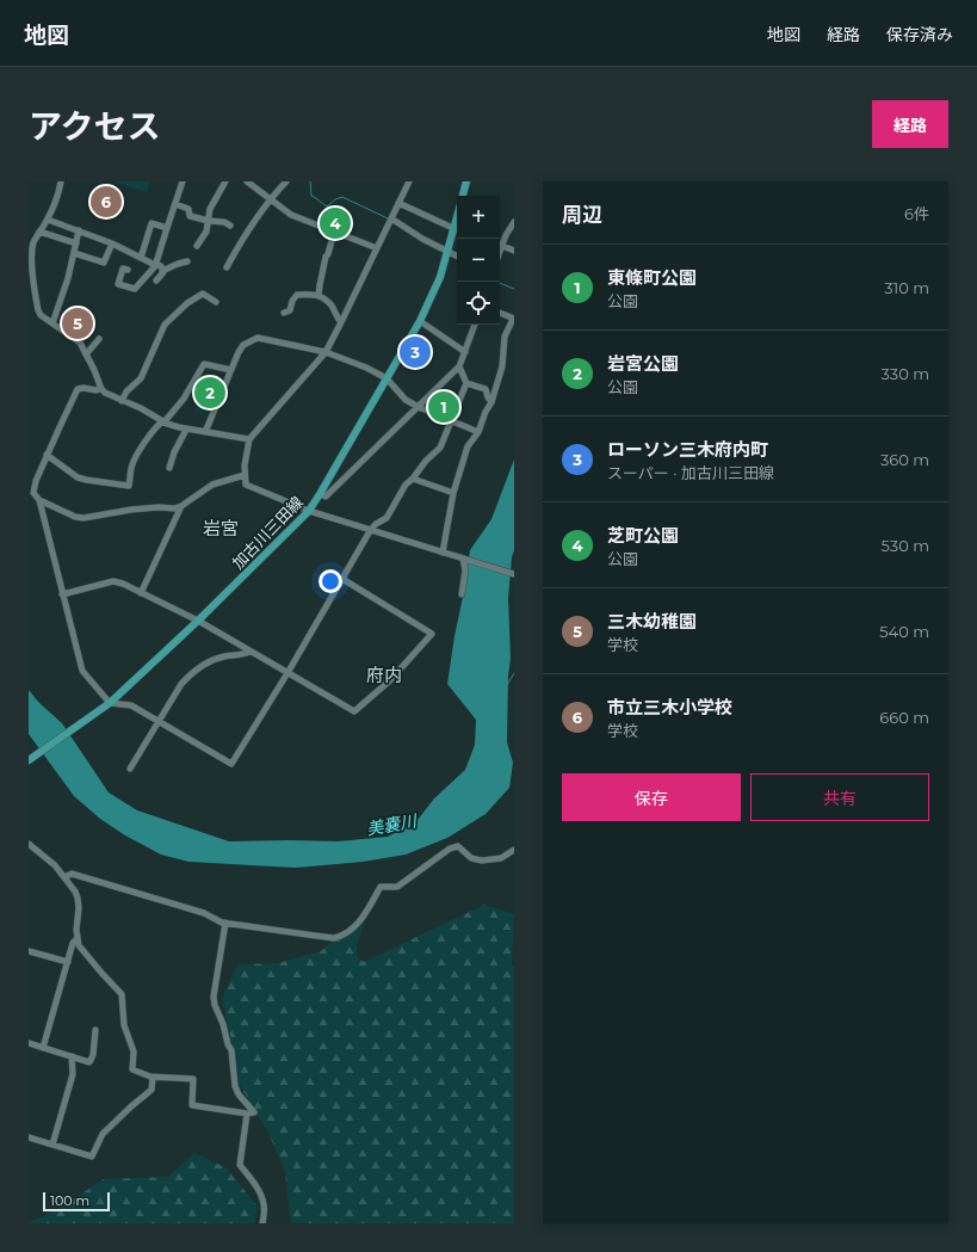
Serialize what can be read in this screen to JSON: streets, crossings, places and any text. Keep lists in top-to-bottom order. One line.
{"streets":{"main road":["加古川三田線"]},"districts":["岩宮","府内"],"water":["美嚢川"],"scale_bar":"100 m","page":{"header":"地図","nav":["地図","経路","保存済み"],"title":"アクセス","buttons":["経路",["保存","共有"]],"heading":["周辺","6件"],"pins":["6","4","5","3","2","1"],"map_buttons":["+","−"],"list":[{"mark":"1","name":"東條町公園","note":"公園","value":"310 m"},{"mark":"2","name":"岩宮公園","note":"公園","value":"330 m"},{"mark":"3","name":"ローソン三木府内町","note":"スーパー · 加古川三田線","value":"360 m"},{"mark":"4","name":"芝町公園","note":"公園","value":"530 m"},{"mark":"5","name":"三木幼稚園","note":"学校","value":"540 m"},{"mark":"6","name":"市立三木小学校","note":"学校","value":"660 m"}],"scale":"100 m"}}
